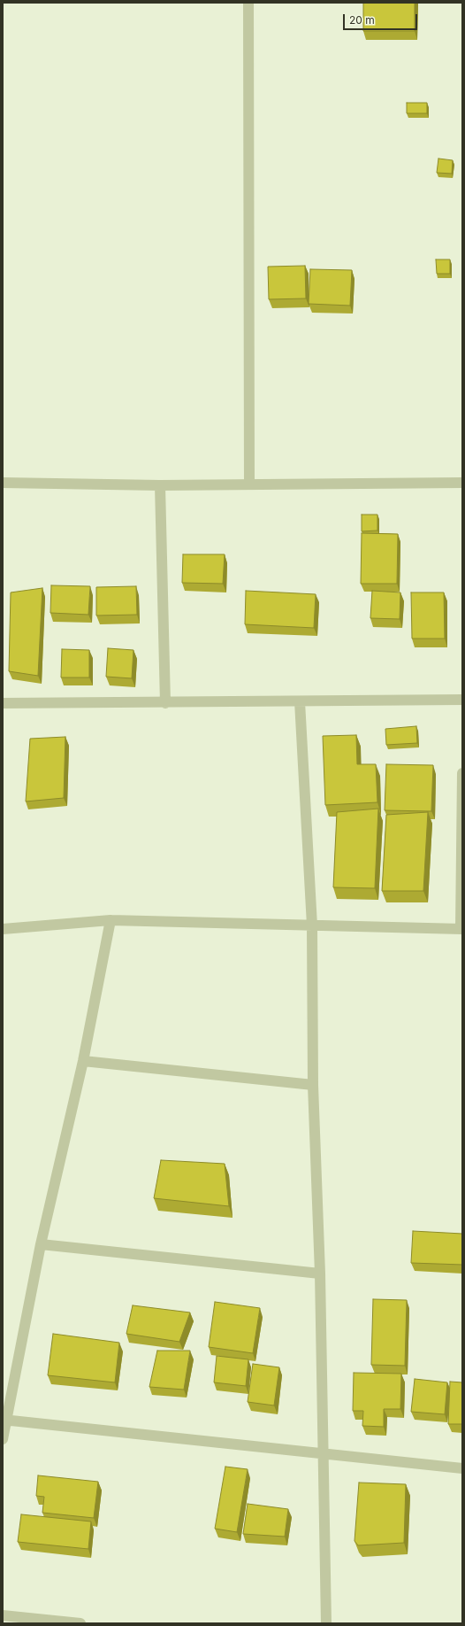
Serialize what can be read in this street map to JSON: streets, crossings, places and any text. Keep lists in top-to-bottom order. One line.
{"scale_bar":"20 m"}
